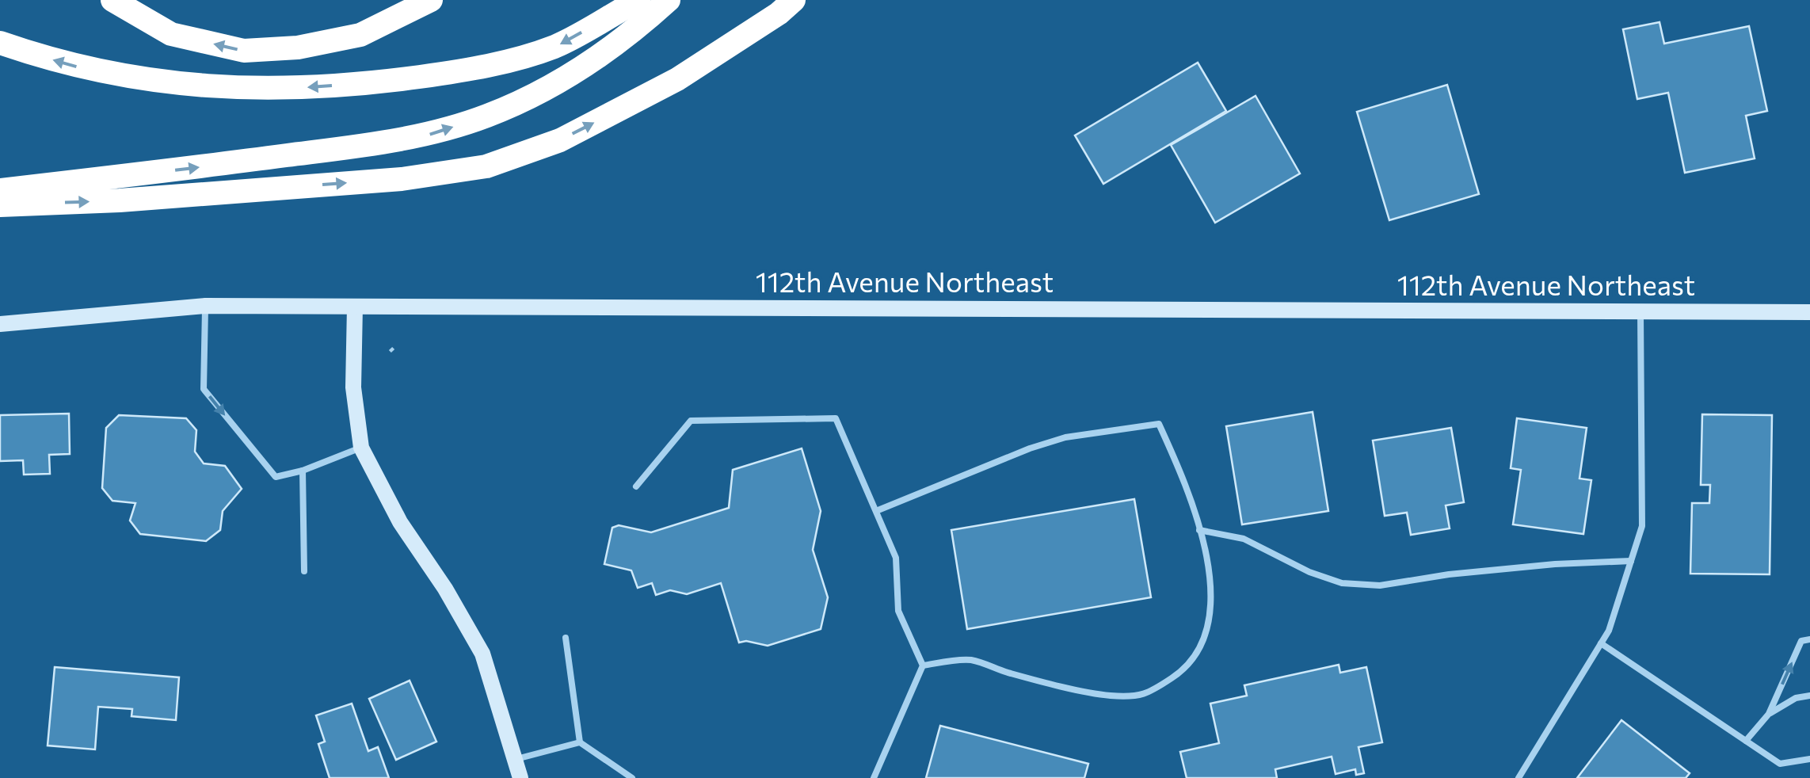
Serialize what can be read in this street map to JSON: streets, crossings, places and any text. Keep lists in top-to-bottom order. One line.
{"streets":{"main road":["112th Avenue Northeast"]}}
